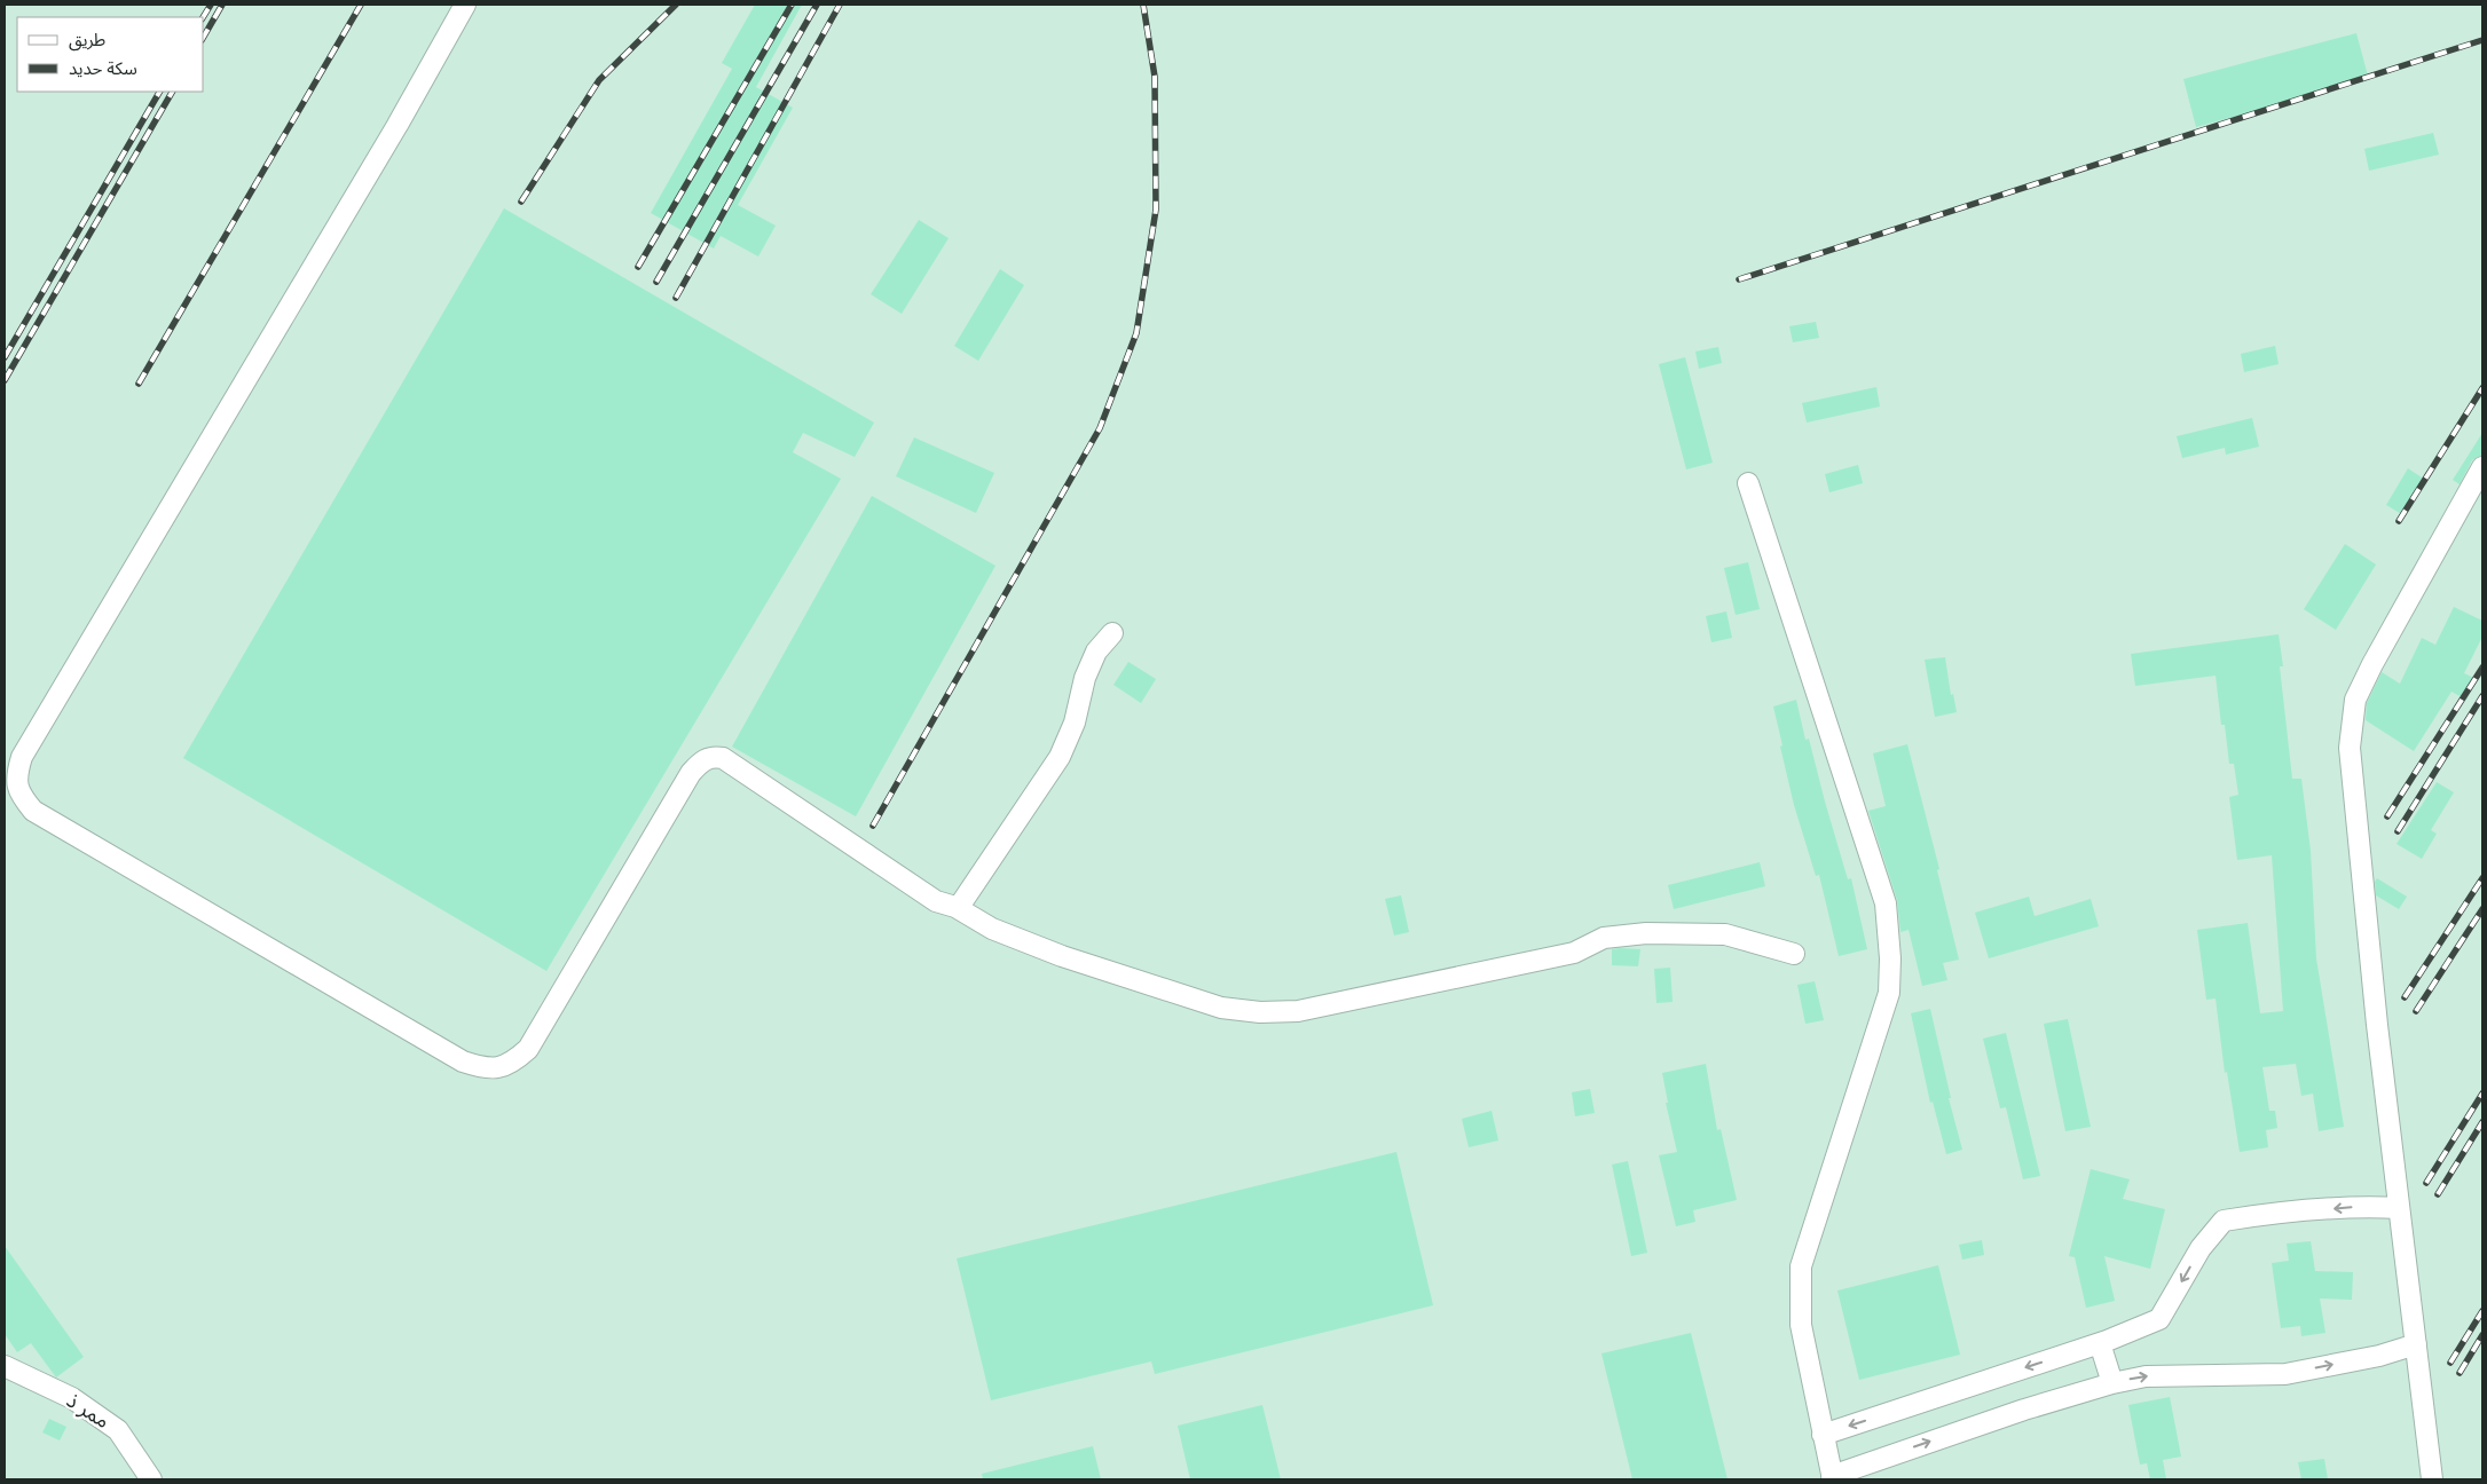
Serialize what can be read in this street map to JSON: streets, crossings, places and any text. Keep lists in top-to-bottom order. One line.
{"streets":{"street":["ممر ذ"]},"legend":["طريق","سكة حديد"]}
